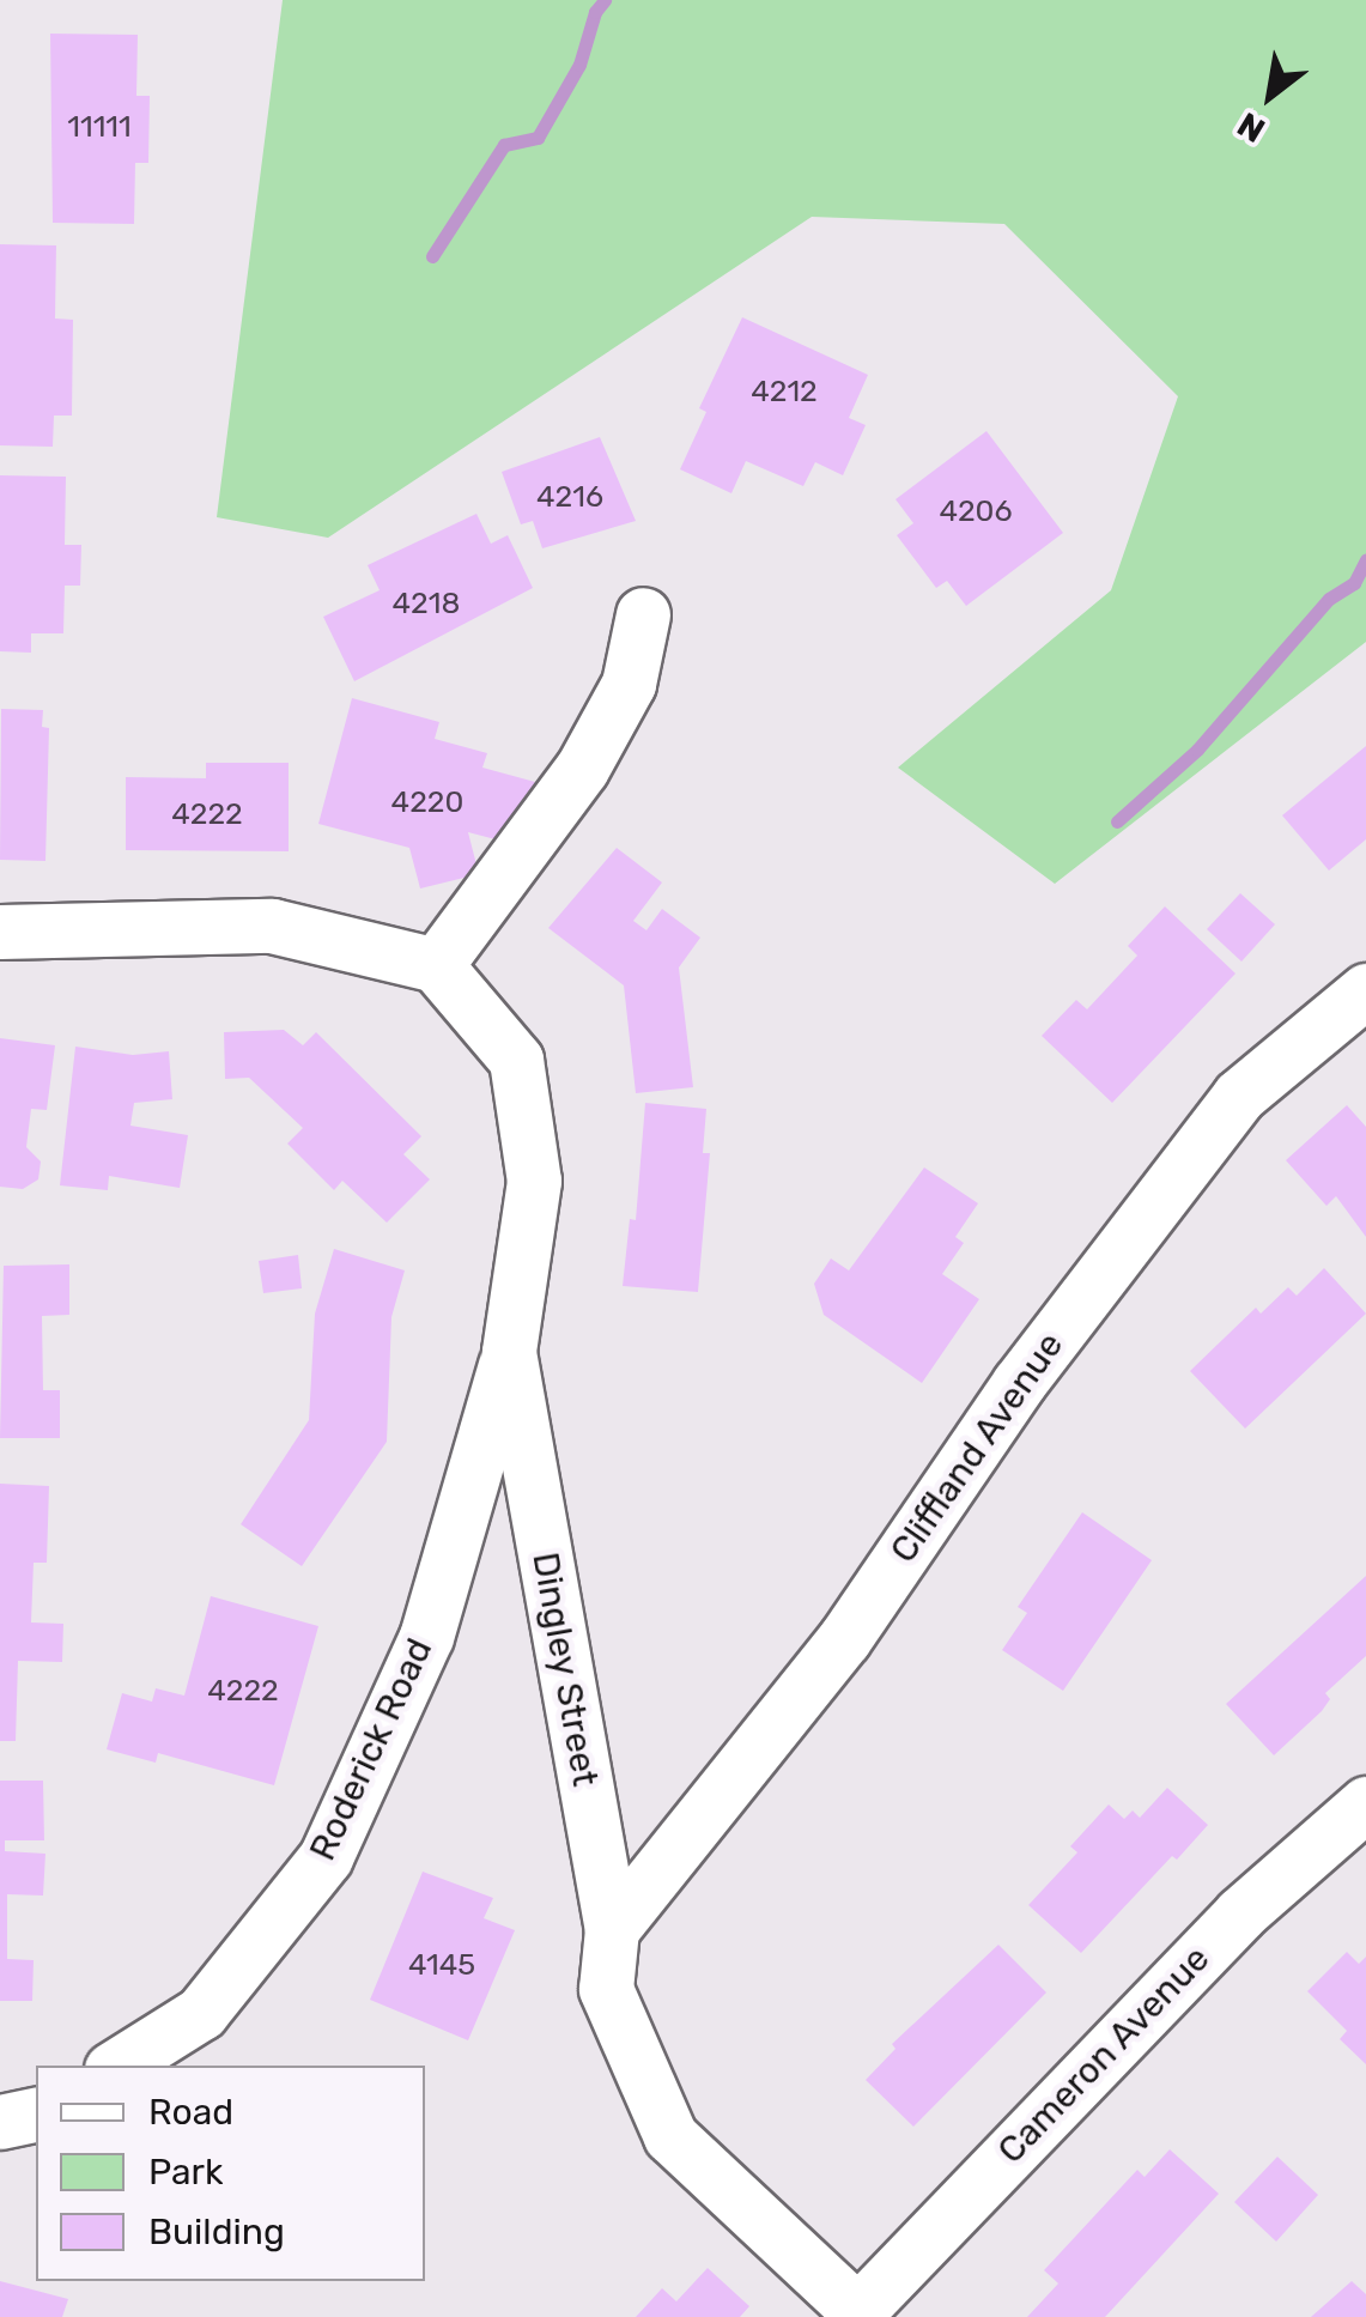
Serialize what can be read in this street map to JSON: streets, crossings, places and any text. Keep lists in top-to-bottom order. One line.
{"streets":{"street":["Cliffland Avenue","Dingley Street","Roderick Road","Cameron Avenue"]},"crossings":[["Cliffland Avenue","Dingley Street"],["Dingley Street","Roderick Road"],["Dingley Street","Cameron Avenue"]],"house_numbers":["11111","4212","4216","4206","4218","4220","4222","4222","4145"],"legend":["Road","Park","Building"],"north":"bottom left"}
